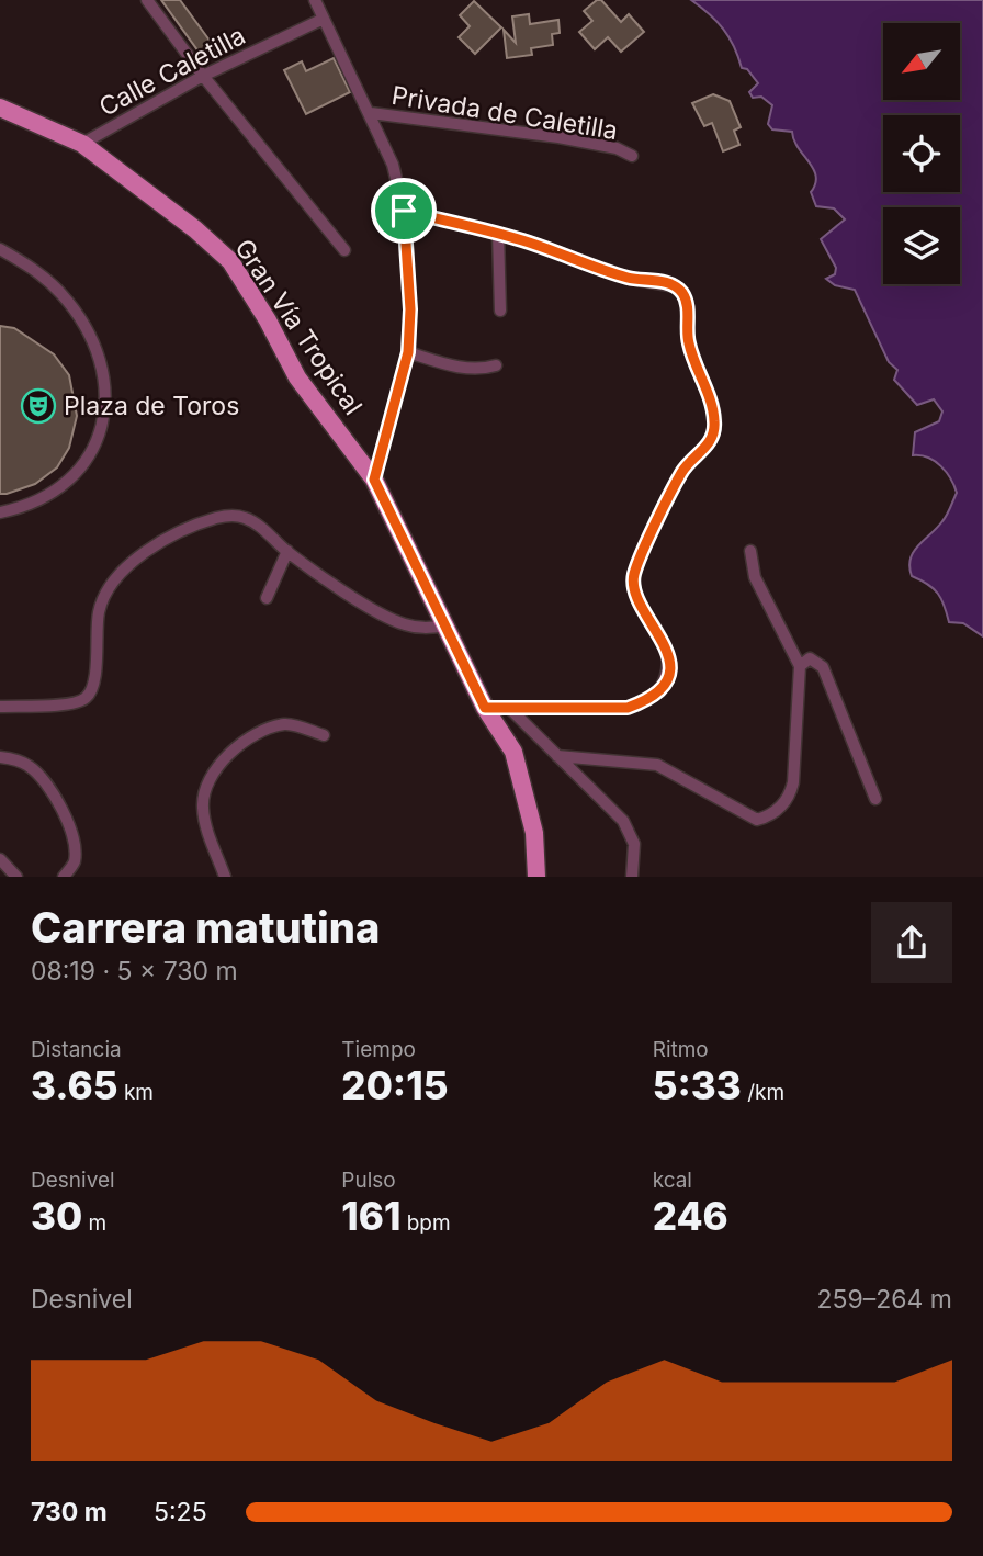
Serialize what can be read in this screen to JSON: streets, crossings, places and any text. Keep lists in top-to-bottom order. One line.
{"streets":{"main road":["Gran Vía Tropical"],"street":["Calle Caletilla","Privada de Caletilla"]},"crossings":[["Calle Caletilla","Gran Vía Tropical"]],"places":{"theatre":["Plaza de Toros"]},"north":"bottom left","page":{"heading":["Carrera matutina","08:19 · 5 × 730 m"],"stats":[["Distancia","3.65 km"],["Tiempo","20:15"],["Ritmo","5:33 /km"],["Desnivel","30 m"],["Pulso","161 bpm"],["kcal","246"]],"chart":["Desnivel","259–264 m"],"list":[{"name":"730 m","note":"5:25"}]}}
